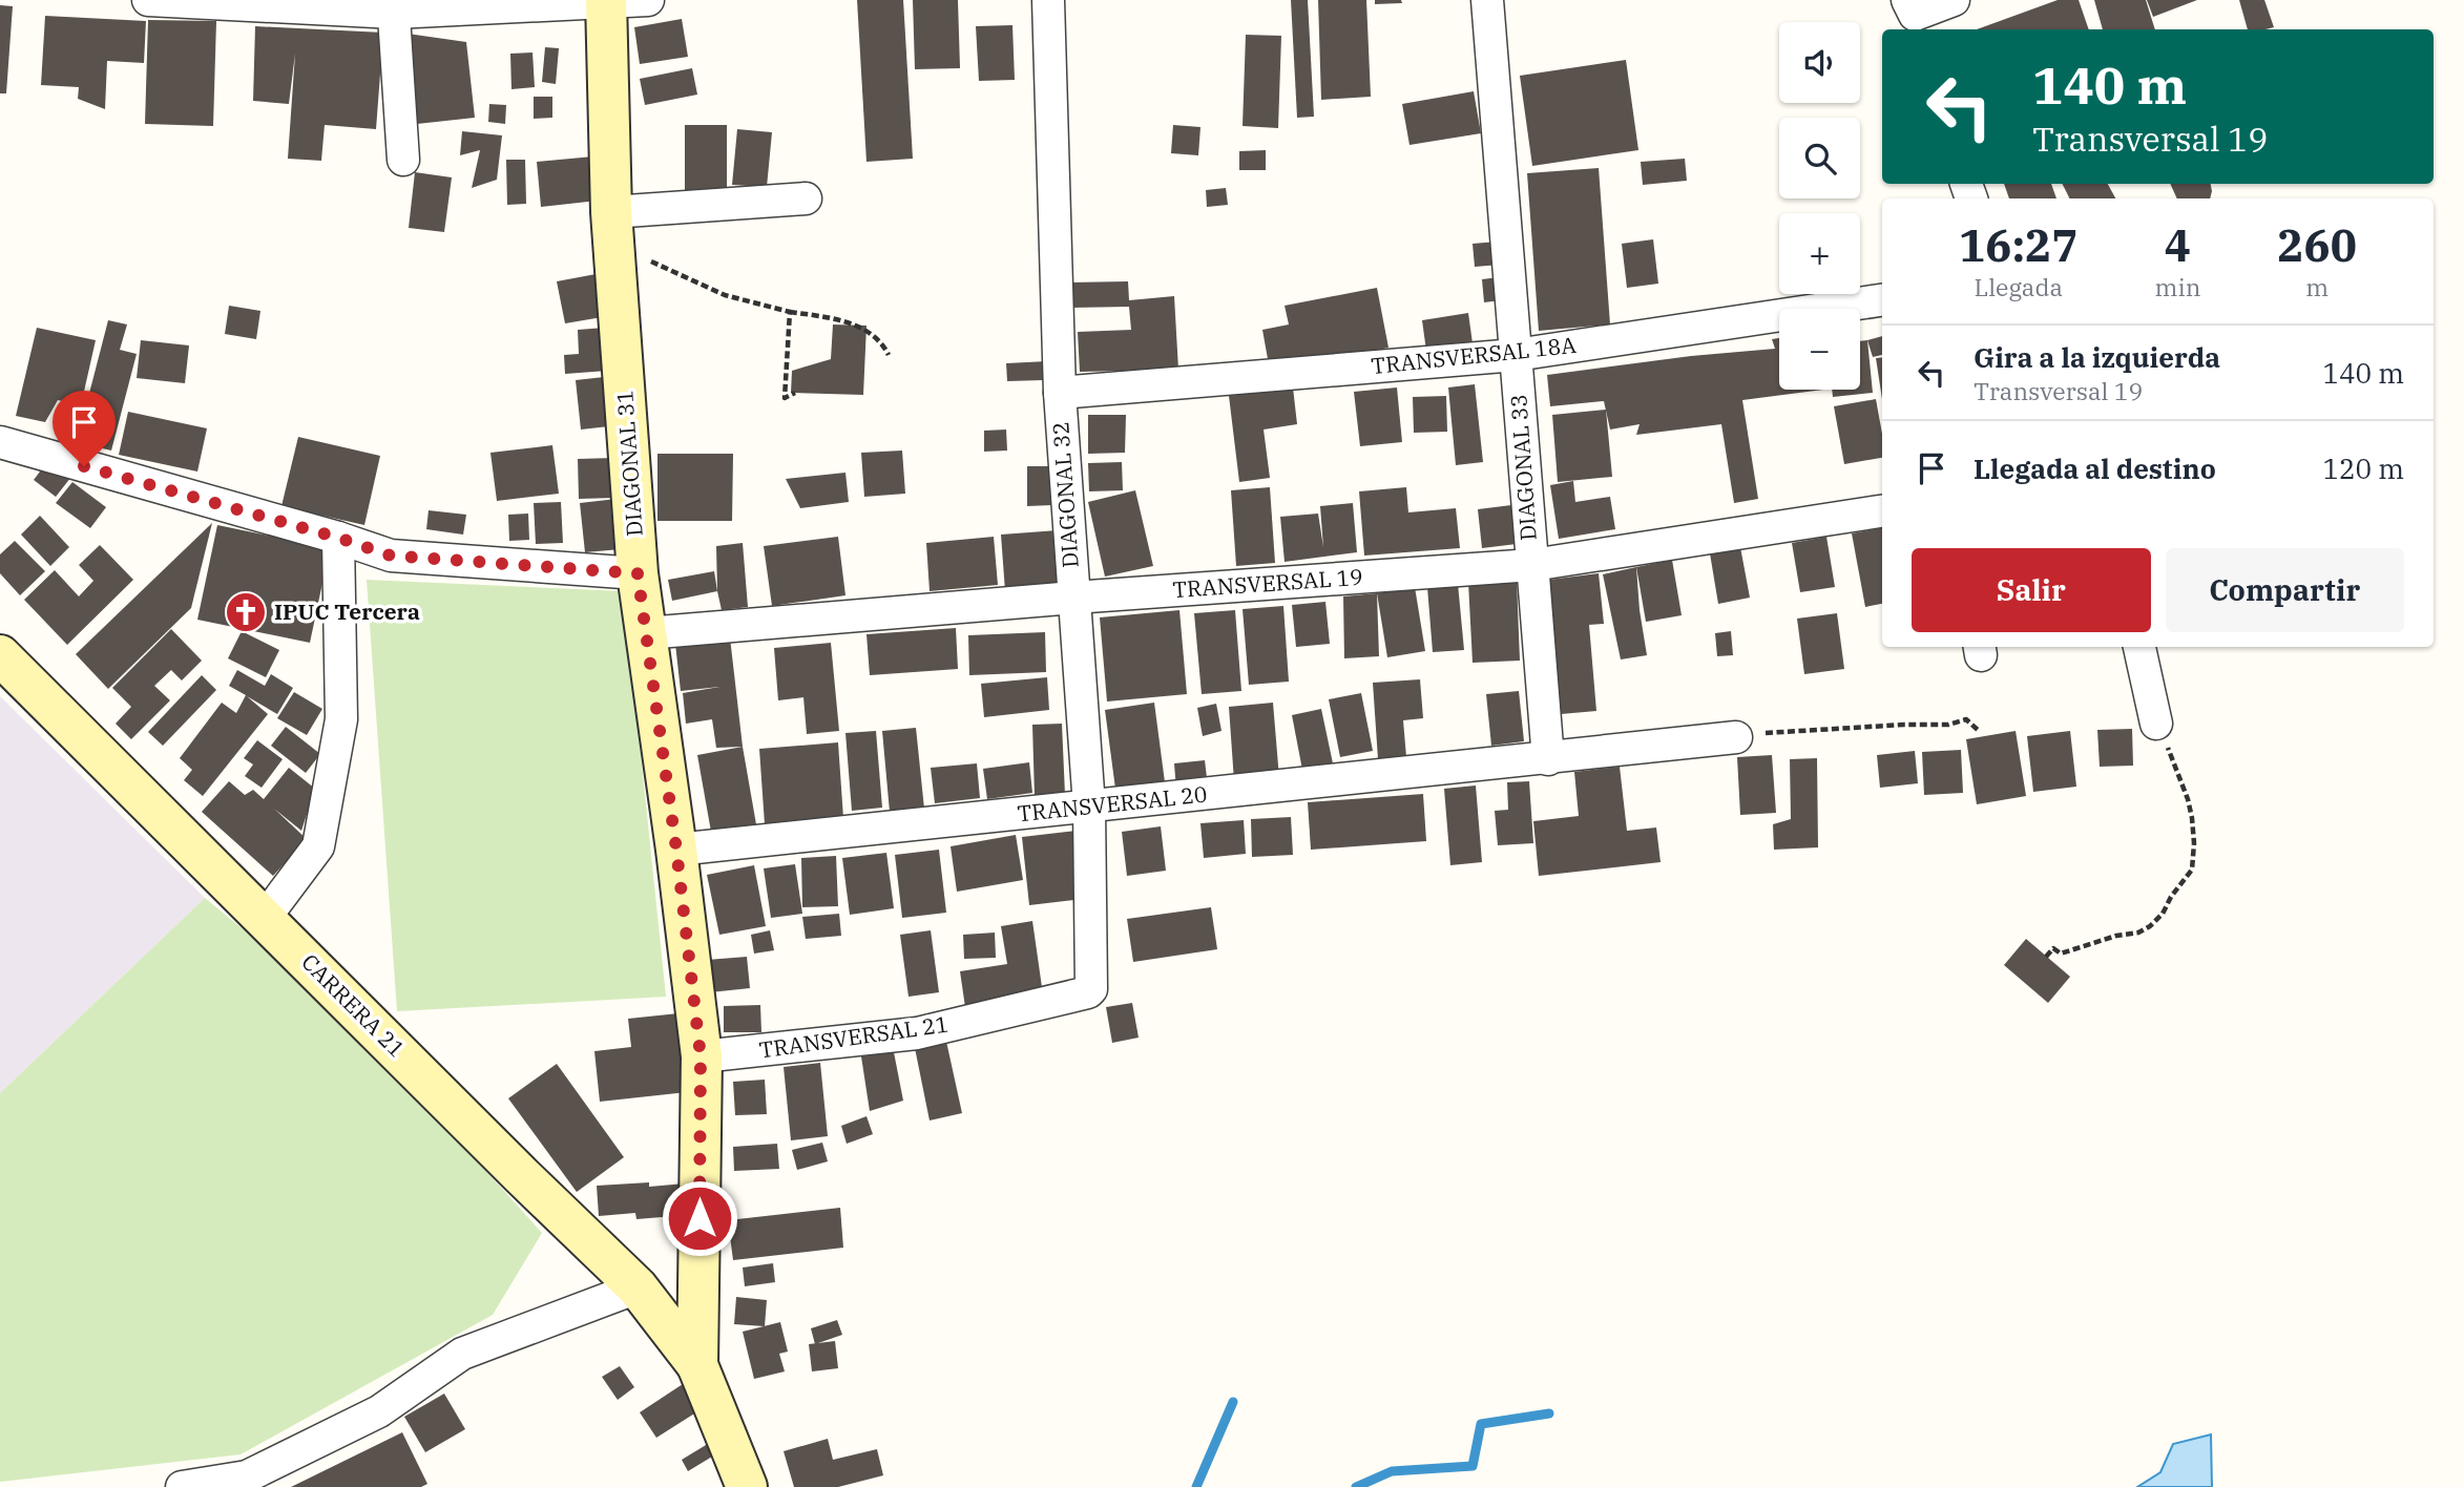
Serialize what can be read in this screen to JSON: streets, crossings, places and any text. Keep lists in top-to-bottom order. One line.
{"streets":{"street":["TRANSVERSAL 18A","DIAGONAL 31","DIAGONAL 33","DIAGONAL 32","TRANSVERSAL 19","TRANSVERSAL 20","CARRERA 21","TRANSVERSAL 21"]},"crossings":[["TRANSVERSAL 18A","DIAGONAL 33"],["TRANSVERSAL 18A","DIAGONAL 32"],["DIAGONAL 31","TRANSVERSAL 19"],["DIAGONAL 31","TRANSVERSAL 20"],["DIAGONAL 31","CARRERA 21"],["DIAGONAL 31","TRANSVERSAL 21"],["DIAGONAL 33","TRANSVERSAL 19"],["DIAGONAL 33","TRANSVERSAL 20"],["DIAGONAL 32","TRANSVERSAL 19"],["DIAGONAL 32","TRANSVERSAL 20"],["DIAGONAL 32","TRANSVERSAL 21"]],"places":{"church":["IPUC Tercera"]},"page":{"map_buttons":["+","−"],"turn":["140 m","Transversal 19"],"eta":["16:27","Llegada","4","min","260","m"],"list":[{"name":"Gira a la izquierda","note":"Transversal 19","value":"140 m"},{"name":"Llegada al destino","value":"120 m"}],"buttons":["Salir","Compartir"]}}
